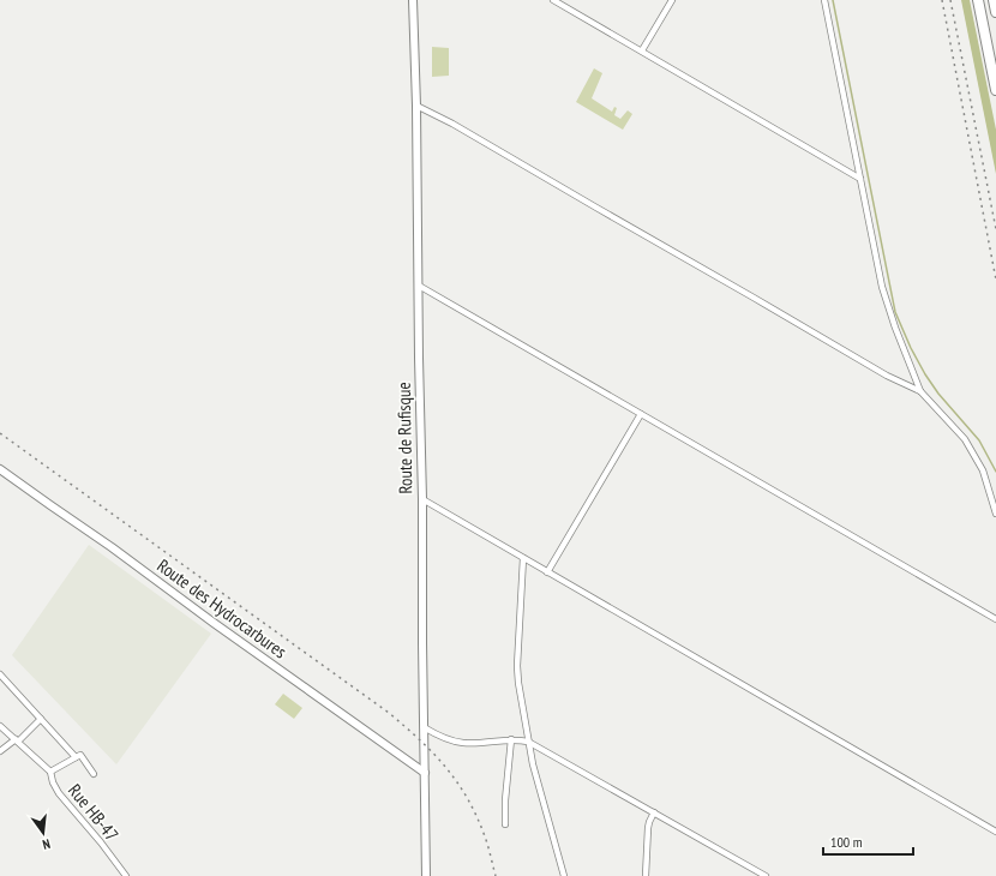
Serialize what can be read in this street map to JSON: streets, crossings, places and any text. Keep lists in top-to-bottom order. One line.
{"streets":{"main road":["Route de Rufisque","Route des Hydrocarbures"],"street":["Rue HB-47"]},"crossings":[["Route de Rufisque","Route des Hydrocarbures"]],"scale_bar":"100 m","north":"bottom"}
